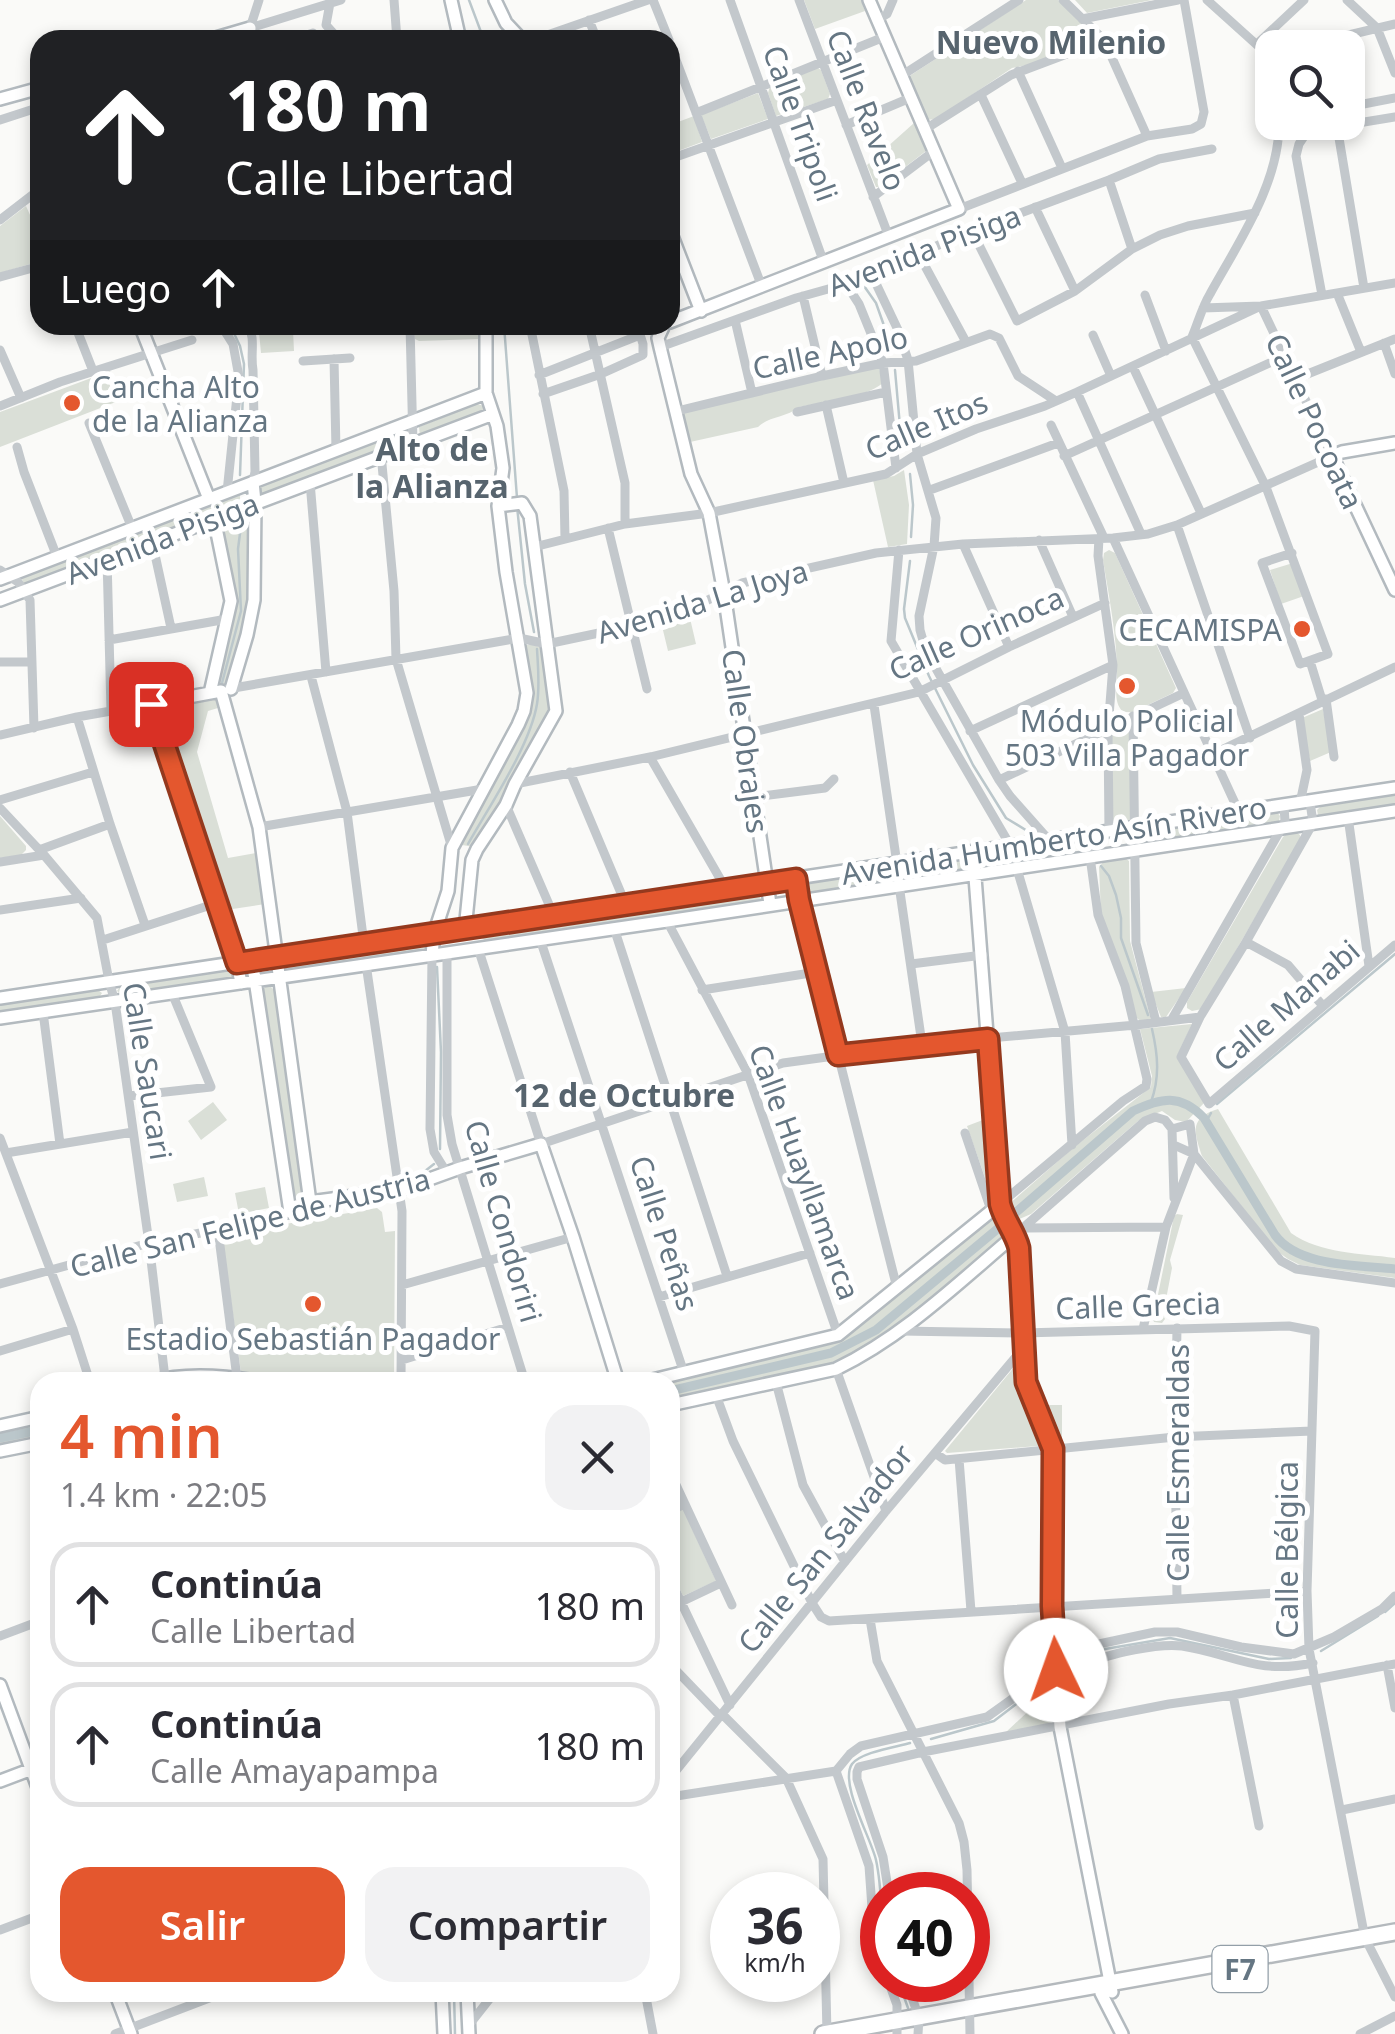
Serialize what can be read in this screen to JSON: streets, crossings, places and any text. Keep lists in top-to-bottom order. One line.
{"streets":{"highway":["F7"],"street":["Calle Ravelo","Calle Tripoli","Avenida Pisiga","Calle Apolo","Calle Pocoata","Calle Itos","Avenida La Joya","Calle Orinoca","Calle Obrajes","Avenida Humberto Asín Rivero","Calle Manabi","Calle Saucari","Calle Huayllamarca","Calle Condoriri","Calle San Felipe de Austria","Calle Peñas","Calle Grecia","Calle Esmeraldas","Calle San Salvador","Calle Bélgica"]},"crossings":[["Calle Ravelo","Avenida Pisiga"],["Calle Tripoli","Avenida Pisiga"],["Avenida Pisiga","Calle Obrajes"],["Calle Apolo","Calle Itos"],["Calle Apolo","Calle Obrajes"],["Calle Pocoata","Calle Itos"],["Calle Pocoata","Avenida La Joya"],["Calle Itos","Calle Obrajes"],["Avenida La Joya","Calle Obrajes"],["Calle Orinoca","Calle Obrajes"],["Calle Obrajes","Avenida Humberto Asín Rivero"],["Avenida Humberto Asín Rivero","Calle Saucari"],["Avenida Humberto Asín Rivero","Calle Huayllamarca"],["Avenida Humberto Asín Rivero","Calle Condoriri"],["Avenida Humberto Asín Rivero","Calle Peñas"],["Calle Manabi","Calle San Felipe de Austria"],["Calle Saucari","Calle San Felipe de Austria"],["Calle Huayllamarca","Calle San Felipe de Austria"],["Calle Condoriri","Calle San Felipe de Austria"],["Calle San Felipe de Austria","Calle Peñas"],["Calle Grecia","Calle Esmeraldas"],["Calle Grecia","Calle Bélgica"],["Calle Bélgica","F7"]],"districts":["Nuevo Milenio","Alto de la Alianza","12 de Octubre"],"places":["Cancha Alto de la Alianza","CECAMISPA","Módulo Policial 503 Villa Pagador","Estadio Sebastián Pagador"],"page":{"turn":["180 m","Calle Libertad"],"then":"Luego","heading":["4 min","1.4 km · 22:05"],"list":[{"name":"Continúa","note":"Calle Libertad","value":"180 m"},{"name":"Continúa","note":"Calle Amayapampa","value":"180 m"}],"buttons":["Salir","Compartir"],"speed":"36 km/h","limit":"40"}}
